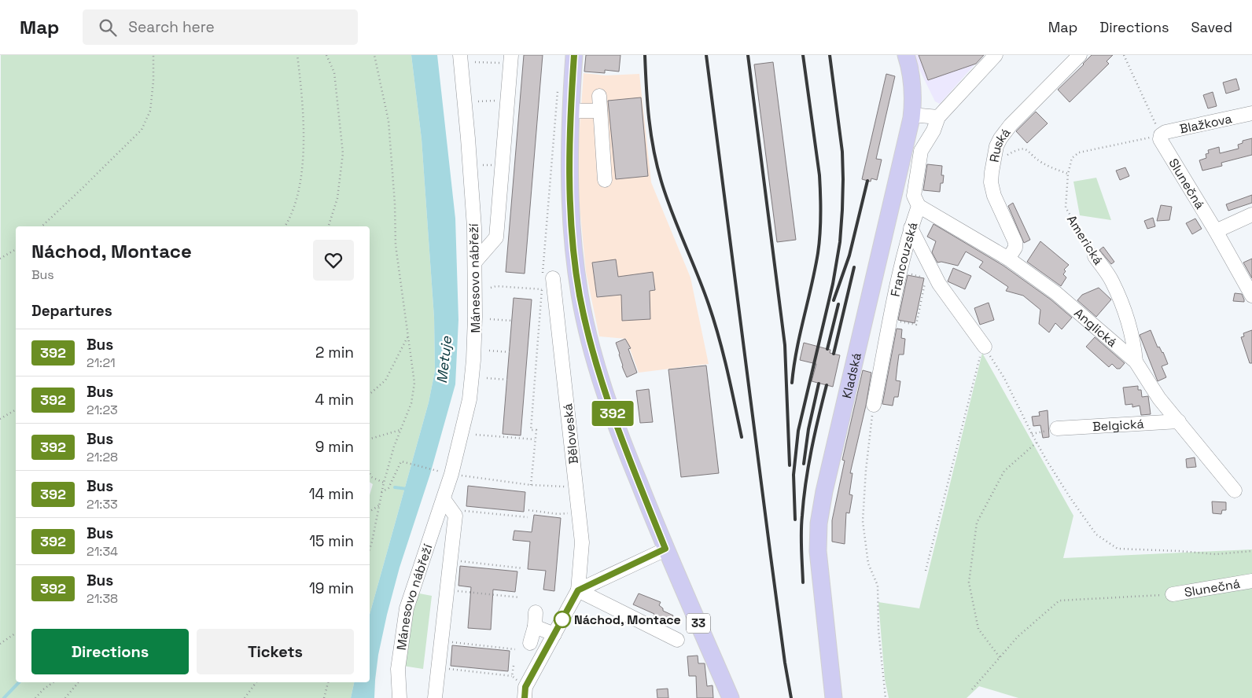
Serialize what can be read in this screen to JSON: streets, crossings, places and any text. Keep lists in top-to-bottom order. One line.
{"streets":{"main road":["Kladská","33"],"street":["Blažkova","Ruská","Slunečná","Americká","Francouzská","Mánesovo nábřeží","Anglická","Belgická","Běloveská"]},"crossings":[["Blažkova","Slunečná"],["Blažkova","Americká"],["Ruská","Anglická"],["Slunečná","Americká"],["Americká","Anglická"],["Anglická","Belgická"]],"water":["Metuje"],"places":["Náchod, Montace"],"lines":["bus line 392"],"page":{"header":"Map","search":"Search here","nav":["Map","Directions","Saved"],"on_map":"392","heading":[["Náchod, Montace","Bus"],"Departures"],"list":[{"mark":"392","name":"Bus","note":"21:21","value":"2 min"},{"mark":"392","name":"Bus","note":"21:23","value":"4 min"},{"mark":"392","name":"Bus","note":"21:28","value":"9 min"},{"mark":"392","name":"Bus","note":"21:33","value":"14 min"},{"mark":"392","name":"Bus","note":"21:34","value":"15 min"},{"mark":"392","name":"Bus","note":"21:38","value":"19 min"}],"buttons":["Directions","Tickets"]}}
